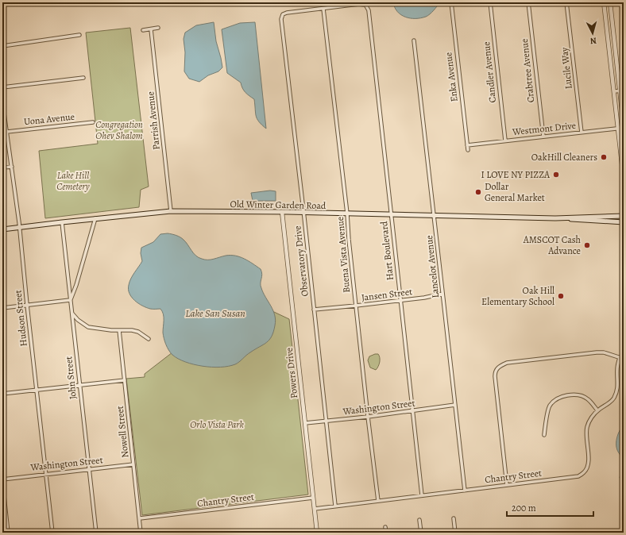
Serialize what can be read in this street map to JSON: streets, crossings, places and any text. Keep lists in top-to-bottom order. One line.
{"streets":{"main road":["Old Winter Garden Road"],"street":["Lucile Way","Crabtree Avenue","Candler Avenue","Enka Avenue","Uona Avenue","Parrish Avenue","Westmont Drive","Hart Boulevard","Buena Vista Avenue","Observatory Drive","Lancelot Avenue","Jansen Street","Hudson Street","Powers Drive","John Street","Washington Street","Nowell Street","Chantry Street"]},"crossings":[["Lucile Way","Westmont Drive"],["Crabtree Avenue","Westmont Drive"],["Candler Avenue","Westmont Drive"],["Enka Avenue","Westmont Drive"],["Uona Avenue","Hudson Street"],["Parrish Avenue","Old Winter Garden Road"],["Old Winter Garden Road","Hart Boulevard"],["Old Winter Garden Road","Buena Vista Avenue"],["Old Winter Garden Road","Observatory Drive"],["Old Winter Garden Road","Lancelot Avenue"],["Old Winter Garden Road","Hudson Street"],["Old Winter Garden Road","Powers Drive"],["Old Winter Garden Road","John Street"],["Hart Boulevard","Buena Vista Avenue"],["Hart Boulevard","Observatory Drive"],["Hart Boulevard","Jansen Street"],["Hart Boulevard","Washington Street"],["Hart Boulevard","Chantry Street"],["Buena Vista Avenue","Observatory Drive"],["Buena Vista Avenue","Jansen Street"],["Buena Vista Avenue","Washington Street"],["Buena Vista Avenue","Chantry Street"],["Observatory Drive","Jansen Street"],["Observatory Drive","Washington Street"],["Observatory Drive","Chantry Street"],["Lancelot Avenue","Jansen Street"],["Lancelot Avenue","Washington Street"],["Lancelot Avenue","Chantry Street"],["Hudson Street","Washington Street"],["Powers Drive","Washington Street"],["Powers Drive","Chantry Street"],["John Street","Washington Street"],["Washington Street","Nowell Street"],["Nowell Street","Chantry Street"]],"water":["Lake San Susan"],"parks":["Congregation Ohev Shalom","Lake Hill Cemetery","Orlo Vista Park"],"places":["OakHill Cleaners","I LOVE NY PIZZA","Dollar General Market","AMSCOT Cash Advance","Oak Hill Elementary School"],"scale_bar":"200 m","north":"bottom"}
